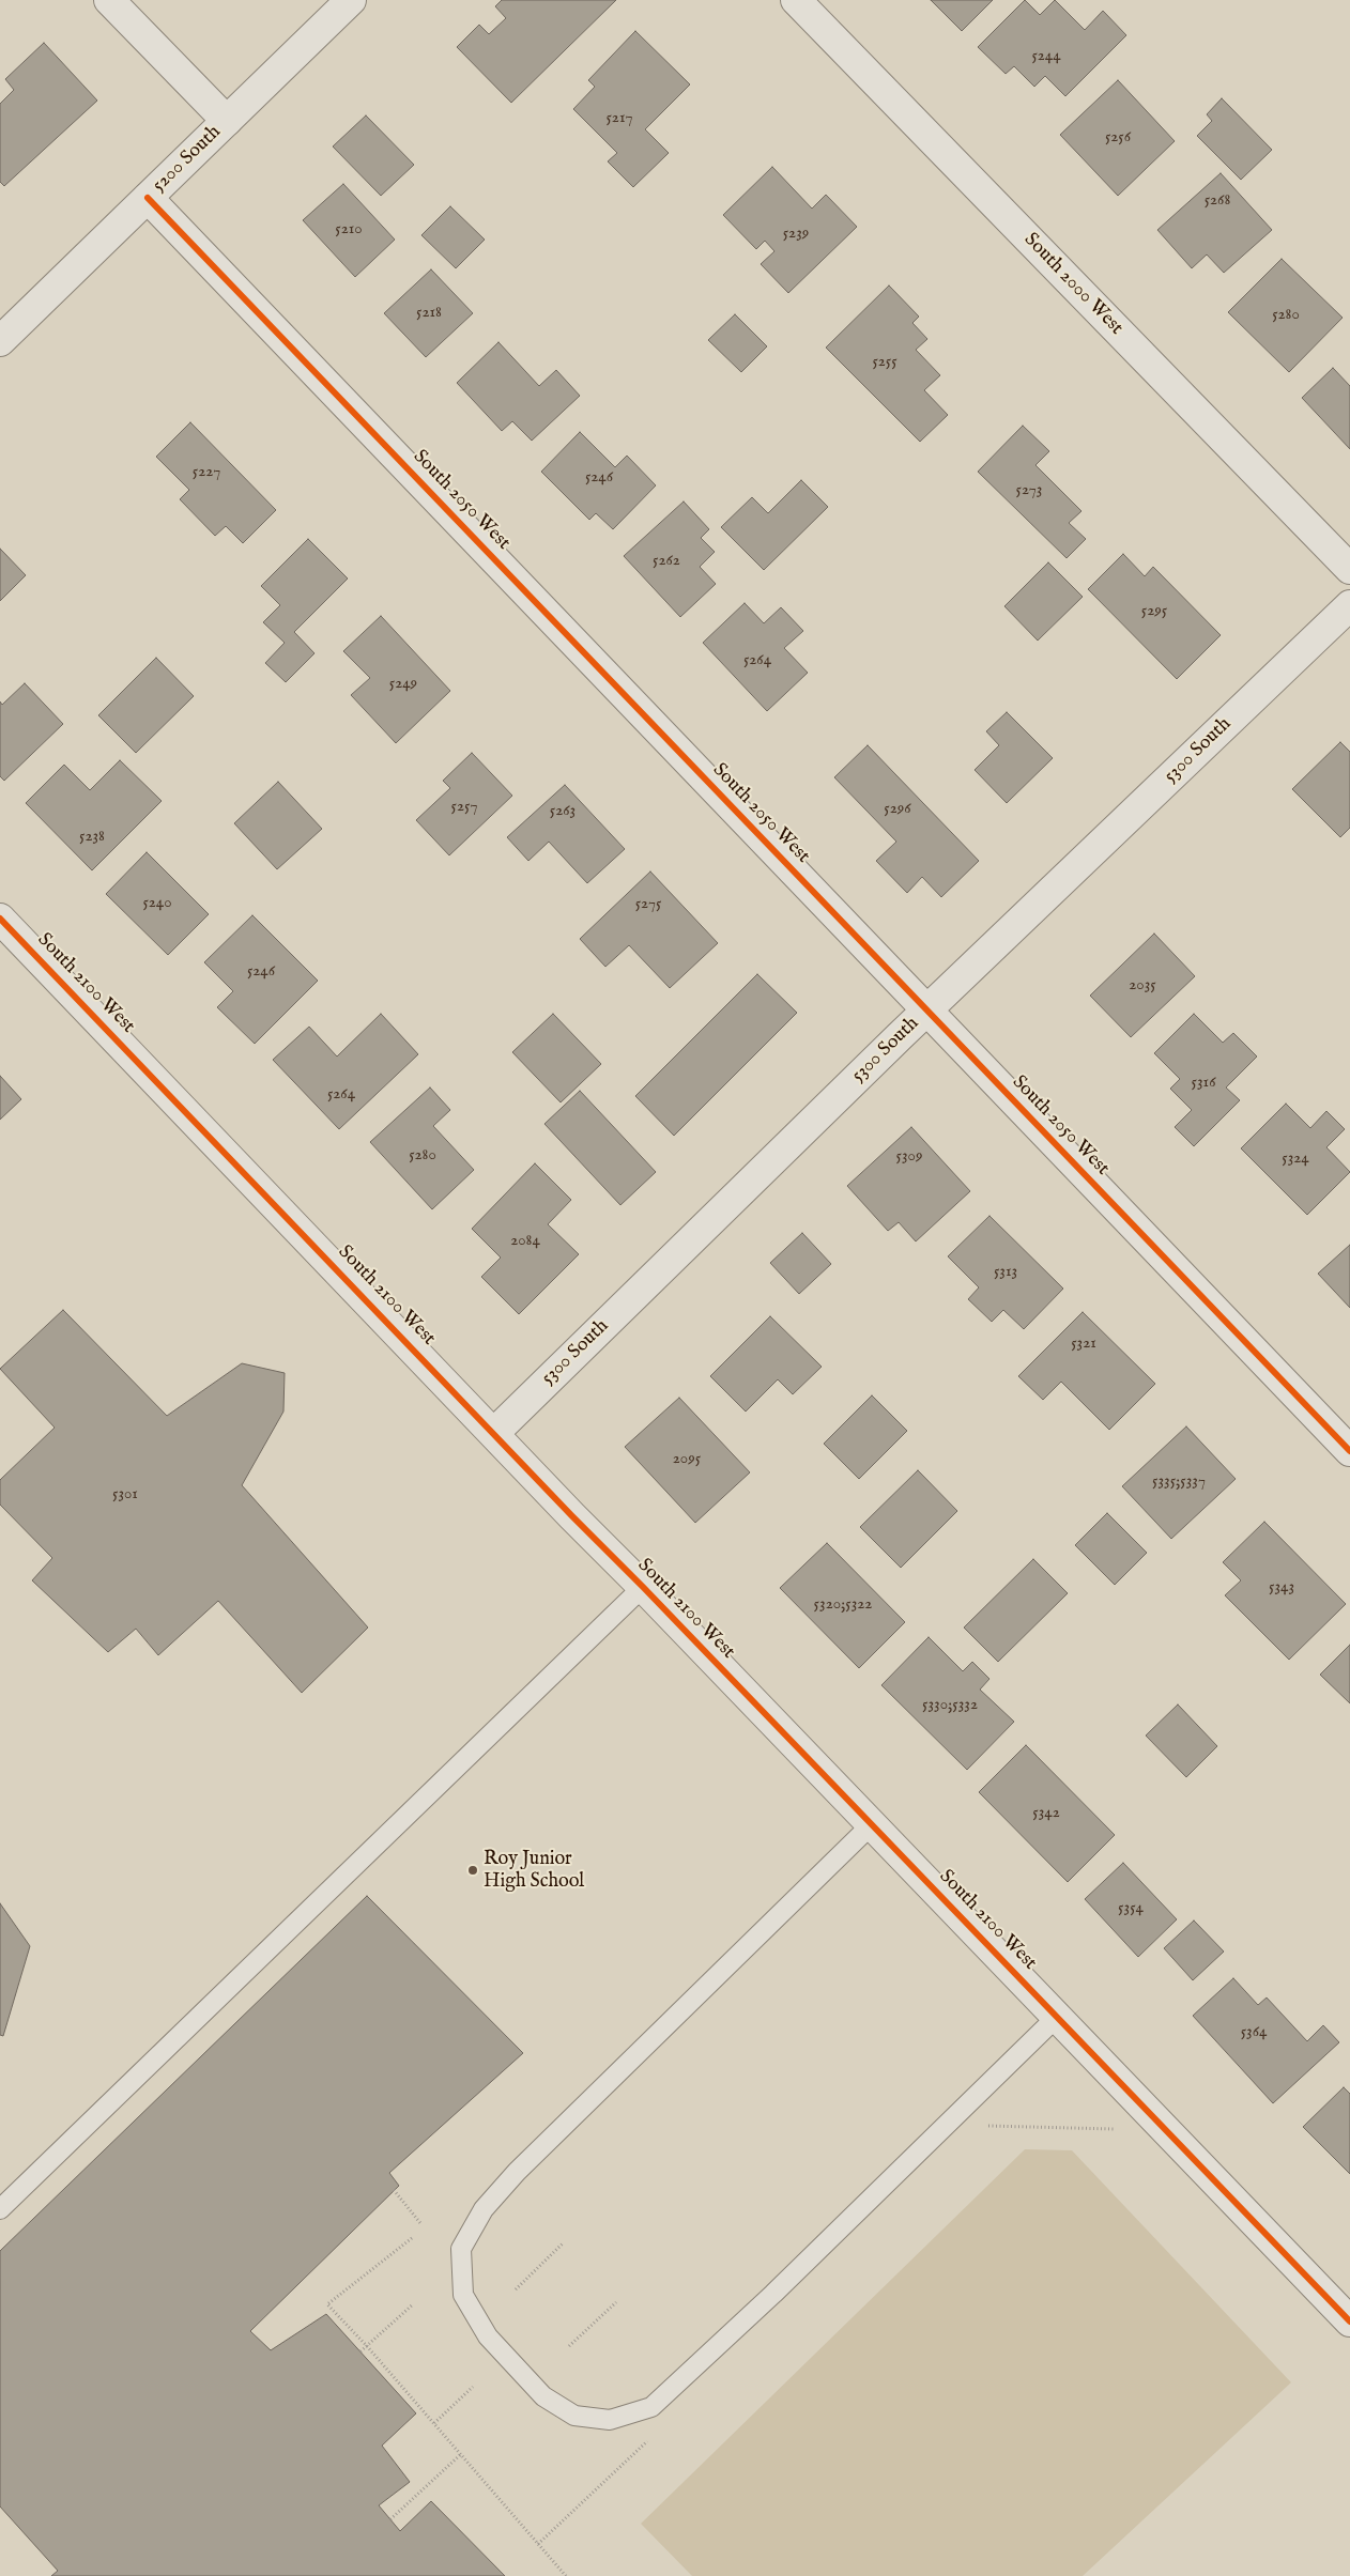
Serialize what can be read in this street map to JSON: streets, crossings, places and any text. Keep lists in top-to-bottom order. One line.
{"streets":{"street":["5200 South","South 2000 West","South 2050 West","5300 South","South 2100 West"]},"crossings":[["5200 South","South 2050 West"],["South 2050 West","5300 South"],["5300 South","South 2100 West"]],"places":["Roy Junior High School"],"house_numbers":["5244","5217","5256","5268","5210","5239","5218","5280","5255","5227","5246","5273","5262","5295","5264","5249","5257","5296","5263","5238","5240","5275","5246","2035","5316","5264","5280","5309","5324","2084","5313","5321","2095","5335;5337","5301","5343","5320;5322","5330;5332","5342","5354","5364"]}
